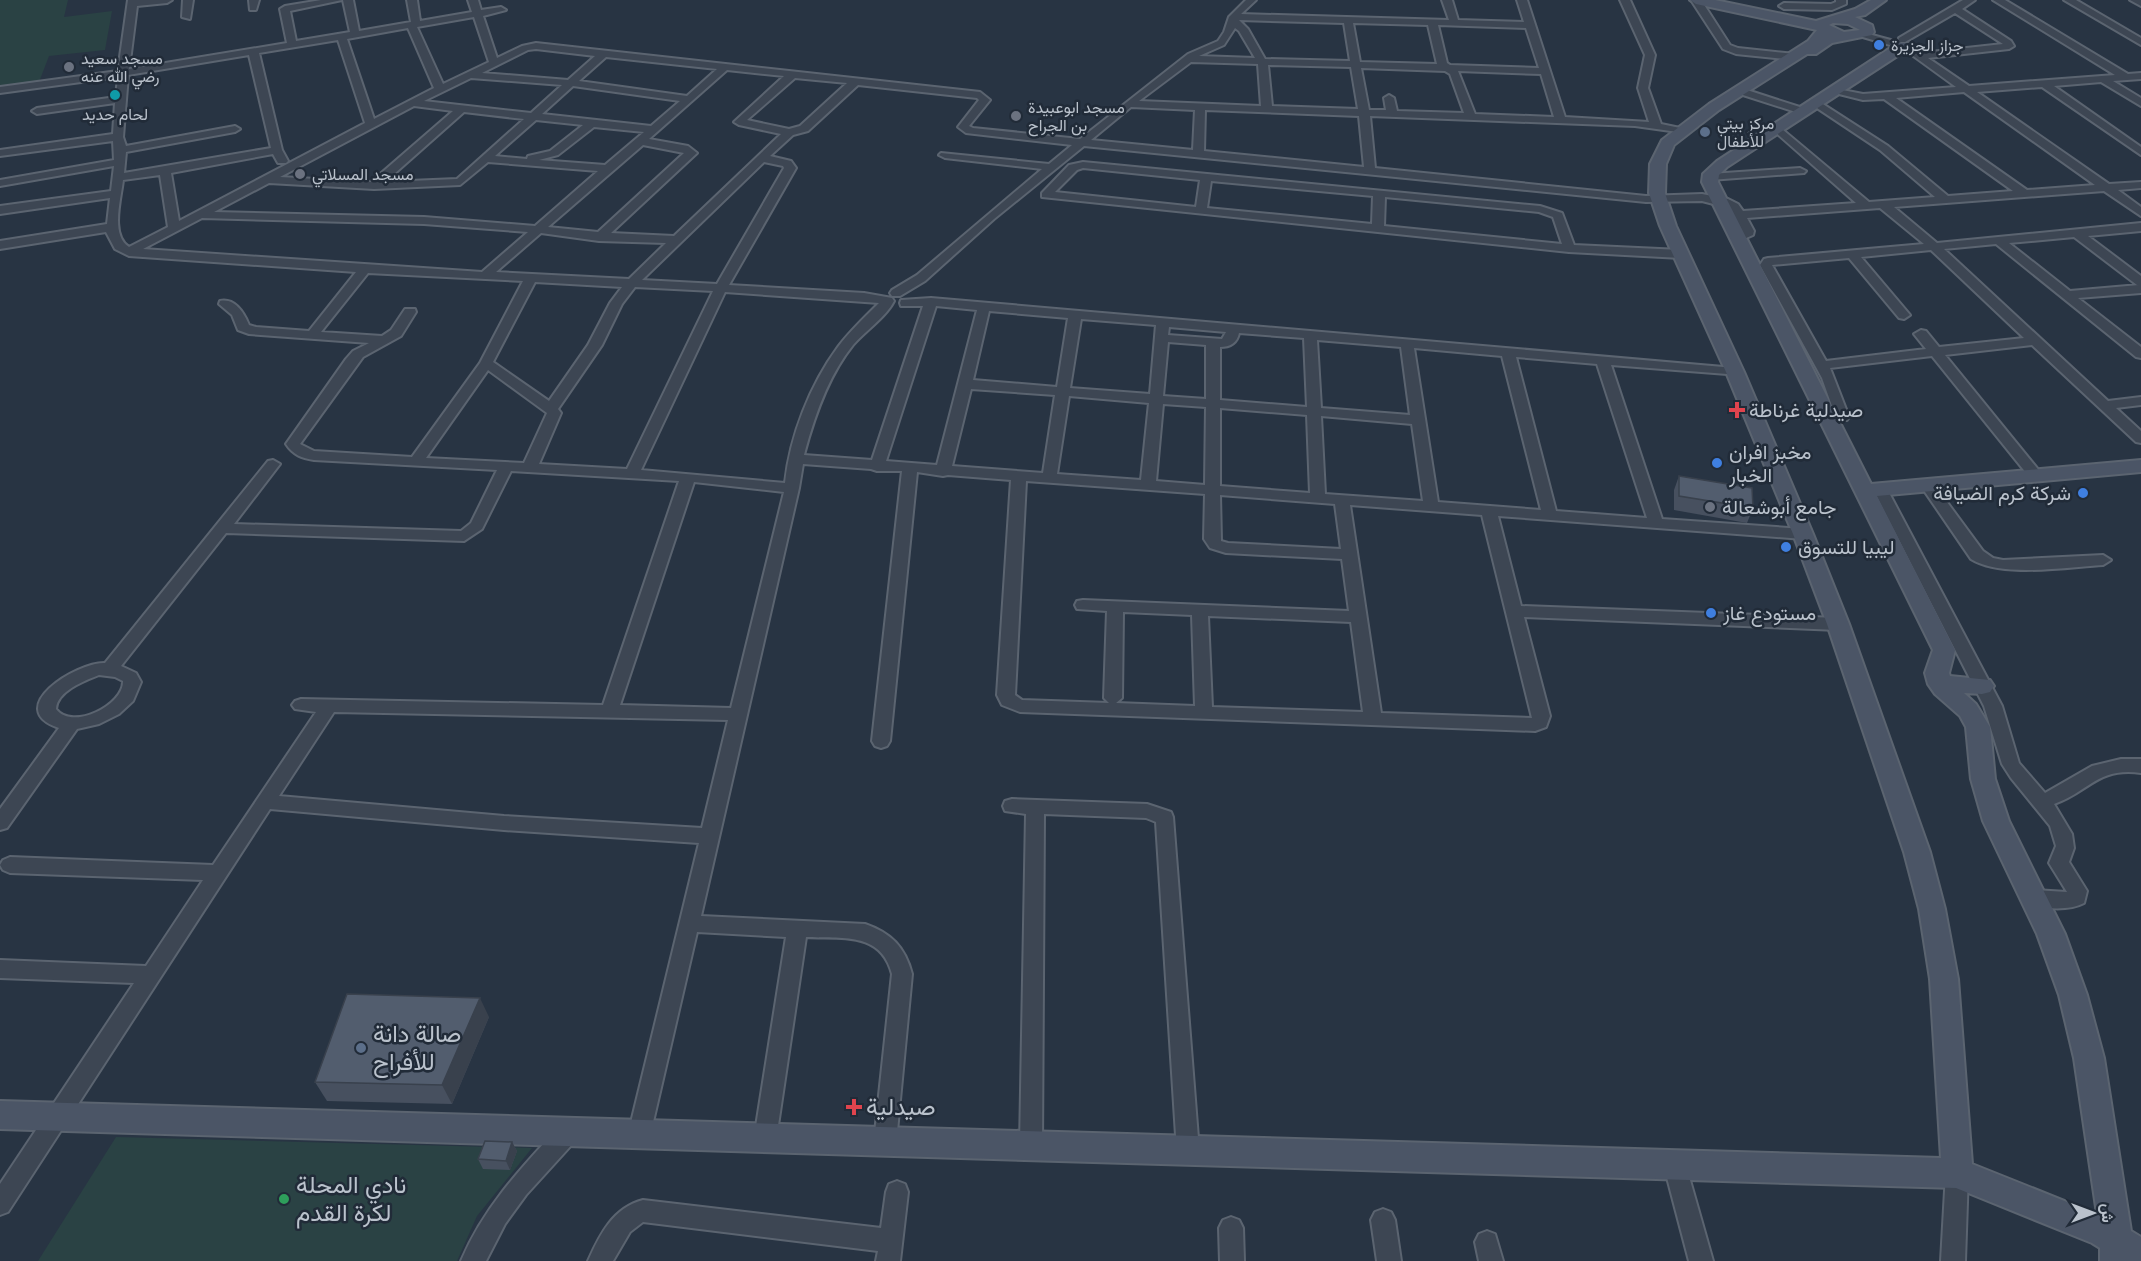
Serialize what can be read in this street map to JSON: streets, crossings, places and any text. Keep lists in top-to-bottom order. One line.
{"places":{"other":["جزاز الجزيرة","مسجد سعيد رضي الله عنه","لحام حديد","مسجد ابوعبيدة بن الجراح","مركز بيتي للأطفال","مسجد المسلاتي","مخبز افران الخبار","شركة كرم الضيافة","جامع أبوشعالة","ليبيا للتسوق","مستودع غاز","صالة دانة للأفراح","نادي المحلة لكرة القدم"],"health":["صيدلية غرناطة","صيدلية"]},"north":"right"}
